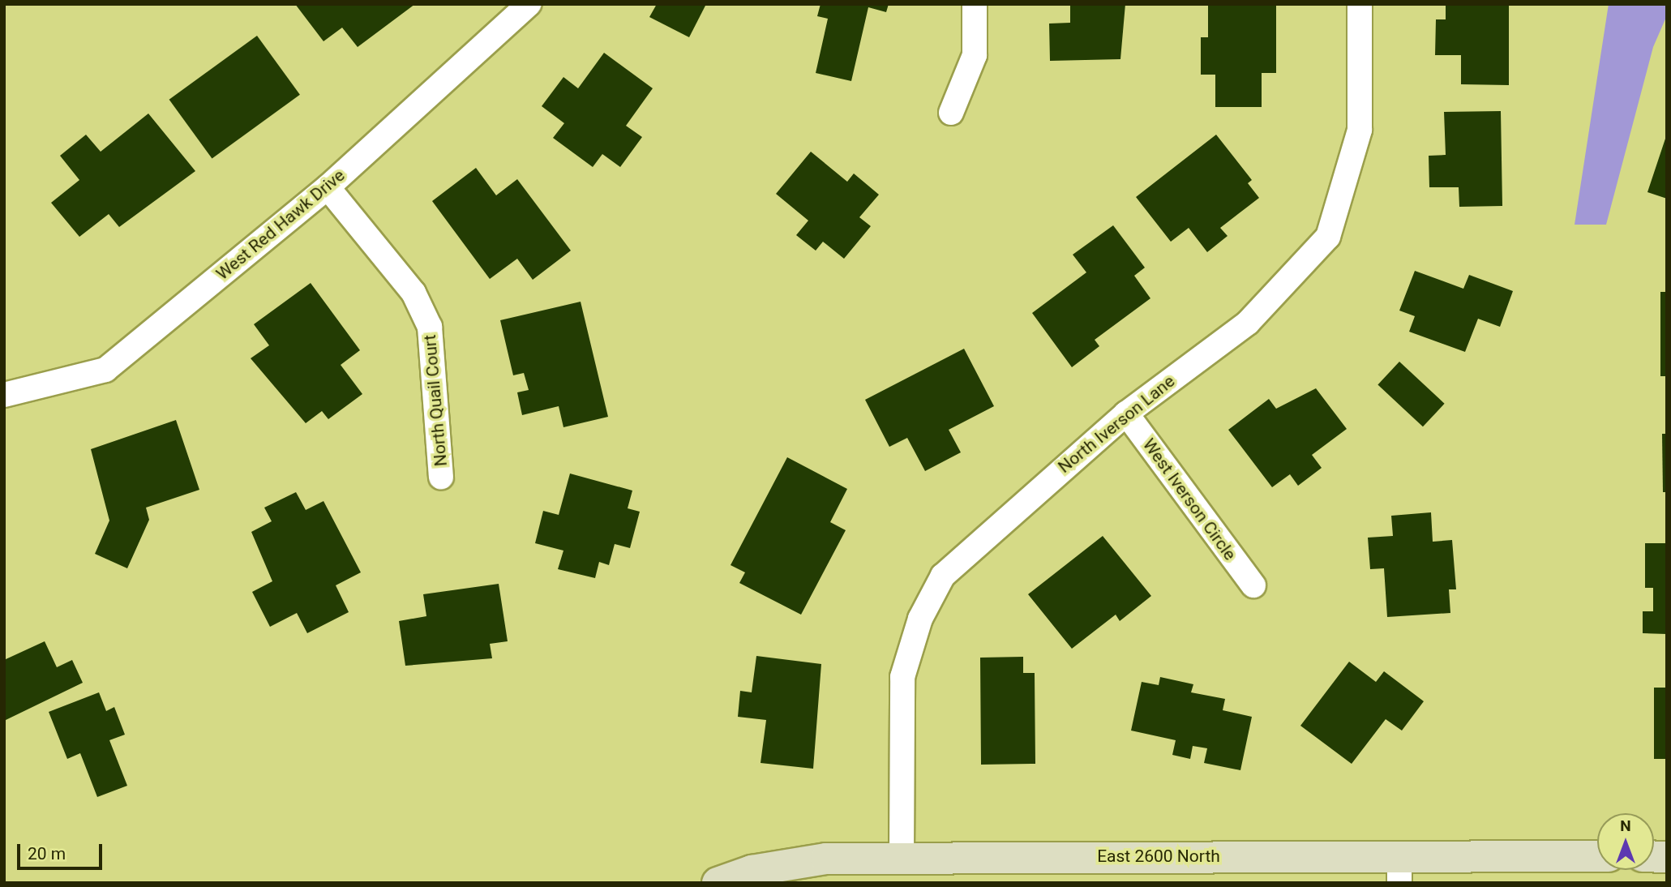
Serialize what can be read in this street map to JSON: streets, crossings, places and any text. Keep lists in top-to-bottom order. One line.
{"streets":{"street":["West Red Hawk Drive","North Quail Court","North Iverson Lane","West Iverson Circle","East 2600 North"]},"crossings":[["West Red Hawk Drive","North Quail Court"],["North Iverson Lane","West Iverson Circle"],["North Iverson Lane","East 2600 North"]],"scale_bar":"20 m","north":"top"}
